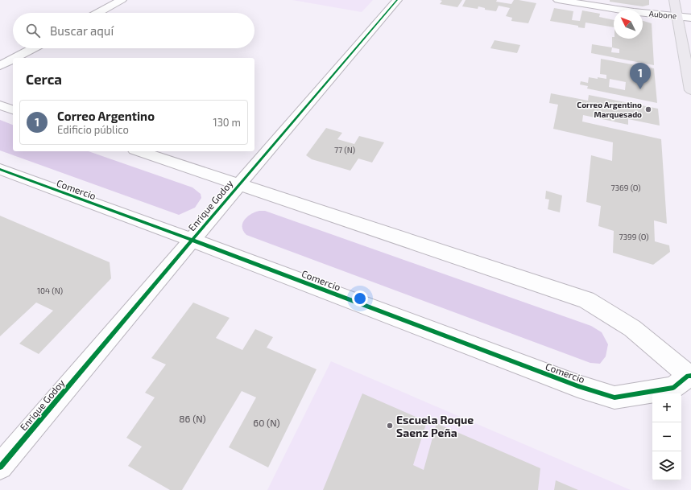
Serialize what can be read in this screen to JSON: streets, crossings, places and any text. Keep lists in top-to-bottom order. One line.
{"streets":{"street":["Aubone","Comercio","Enrique Godoy"]},"crossings":[["Comercio","Enrique Godoy"]],"places":["Correo Argentino Marquesado","Escuela Roque Saenz Peña"],"house_numbers":["77 (N)","7369 (O)","7399 (O)","104 (N)","86 (N)","60 (N)"],"north":"top left","page":{"search":"Buscar aquí","heading":"Cerca","pins":"1","list":[{"mark":"1","name":"Correo Argentino","note":"Edificio público","value":"130 m"}],"map_buttons":["+","−"]}}
